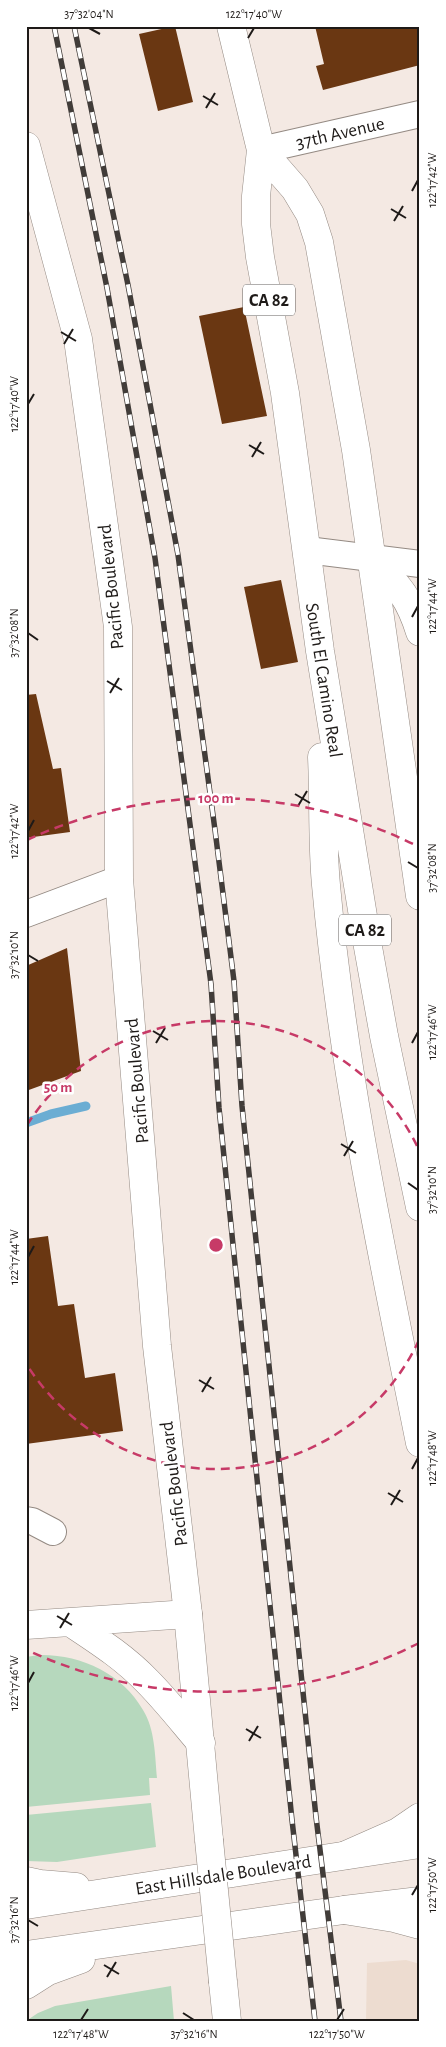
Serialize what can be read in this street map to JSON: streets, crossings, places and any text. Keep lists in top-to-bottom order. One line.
{"streets":{"main road":["CA 82","Pacific Boulevard","South El Camino Real","East Hillsdale Boulevard"],"street":["37th Avenue"]},"crossings":[["37th Avenue","South El Camino Real"]],"coordinates":["37°32'04\"N","122°17'40\"W","122°17'42\"W","122°17'44\"W","37°32'08\"N","37°32'10\"N","122°17'46\"W","122°17'48\"W","122°17'50\"W","37°32'16\"N"],"rings":["100 m","50 m"]}
